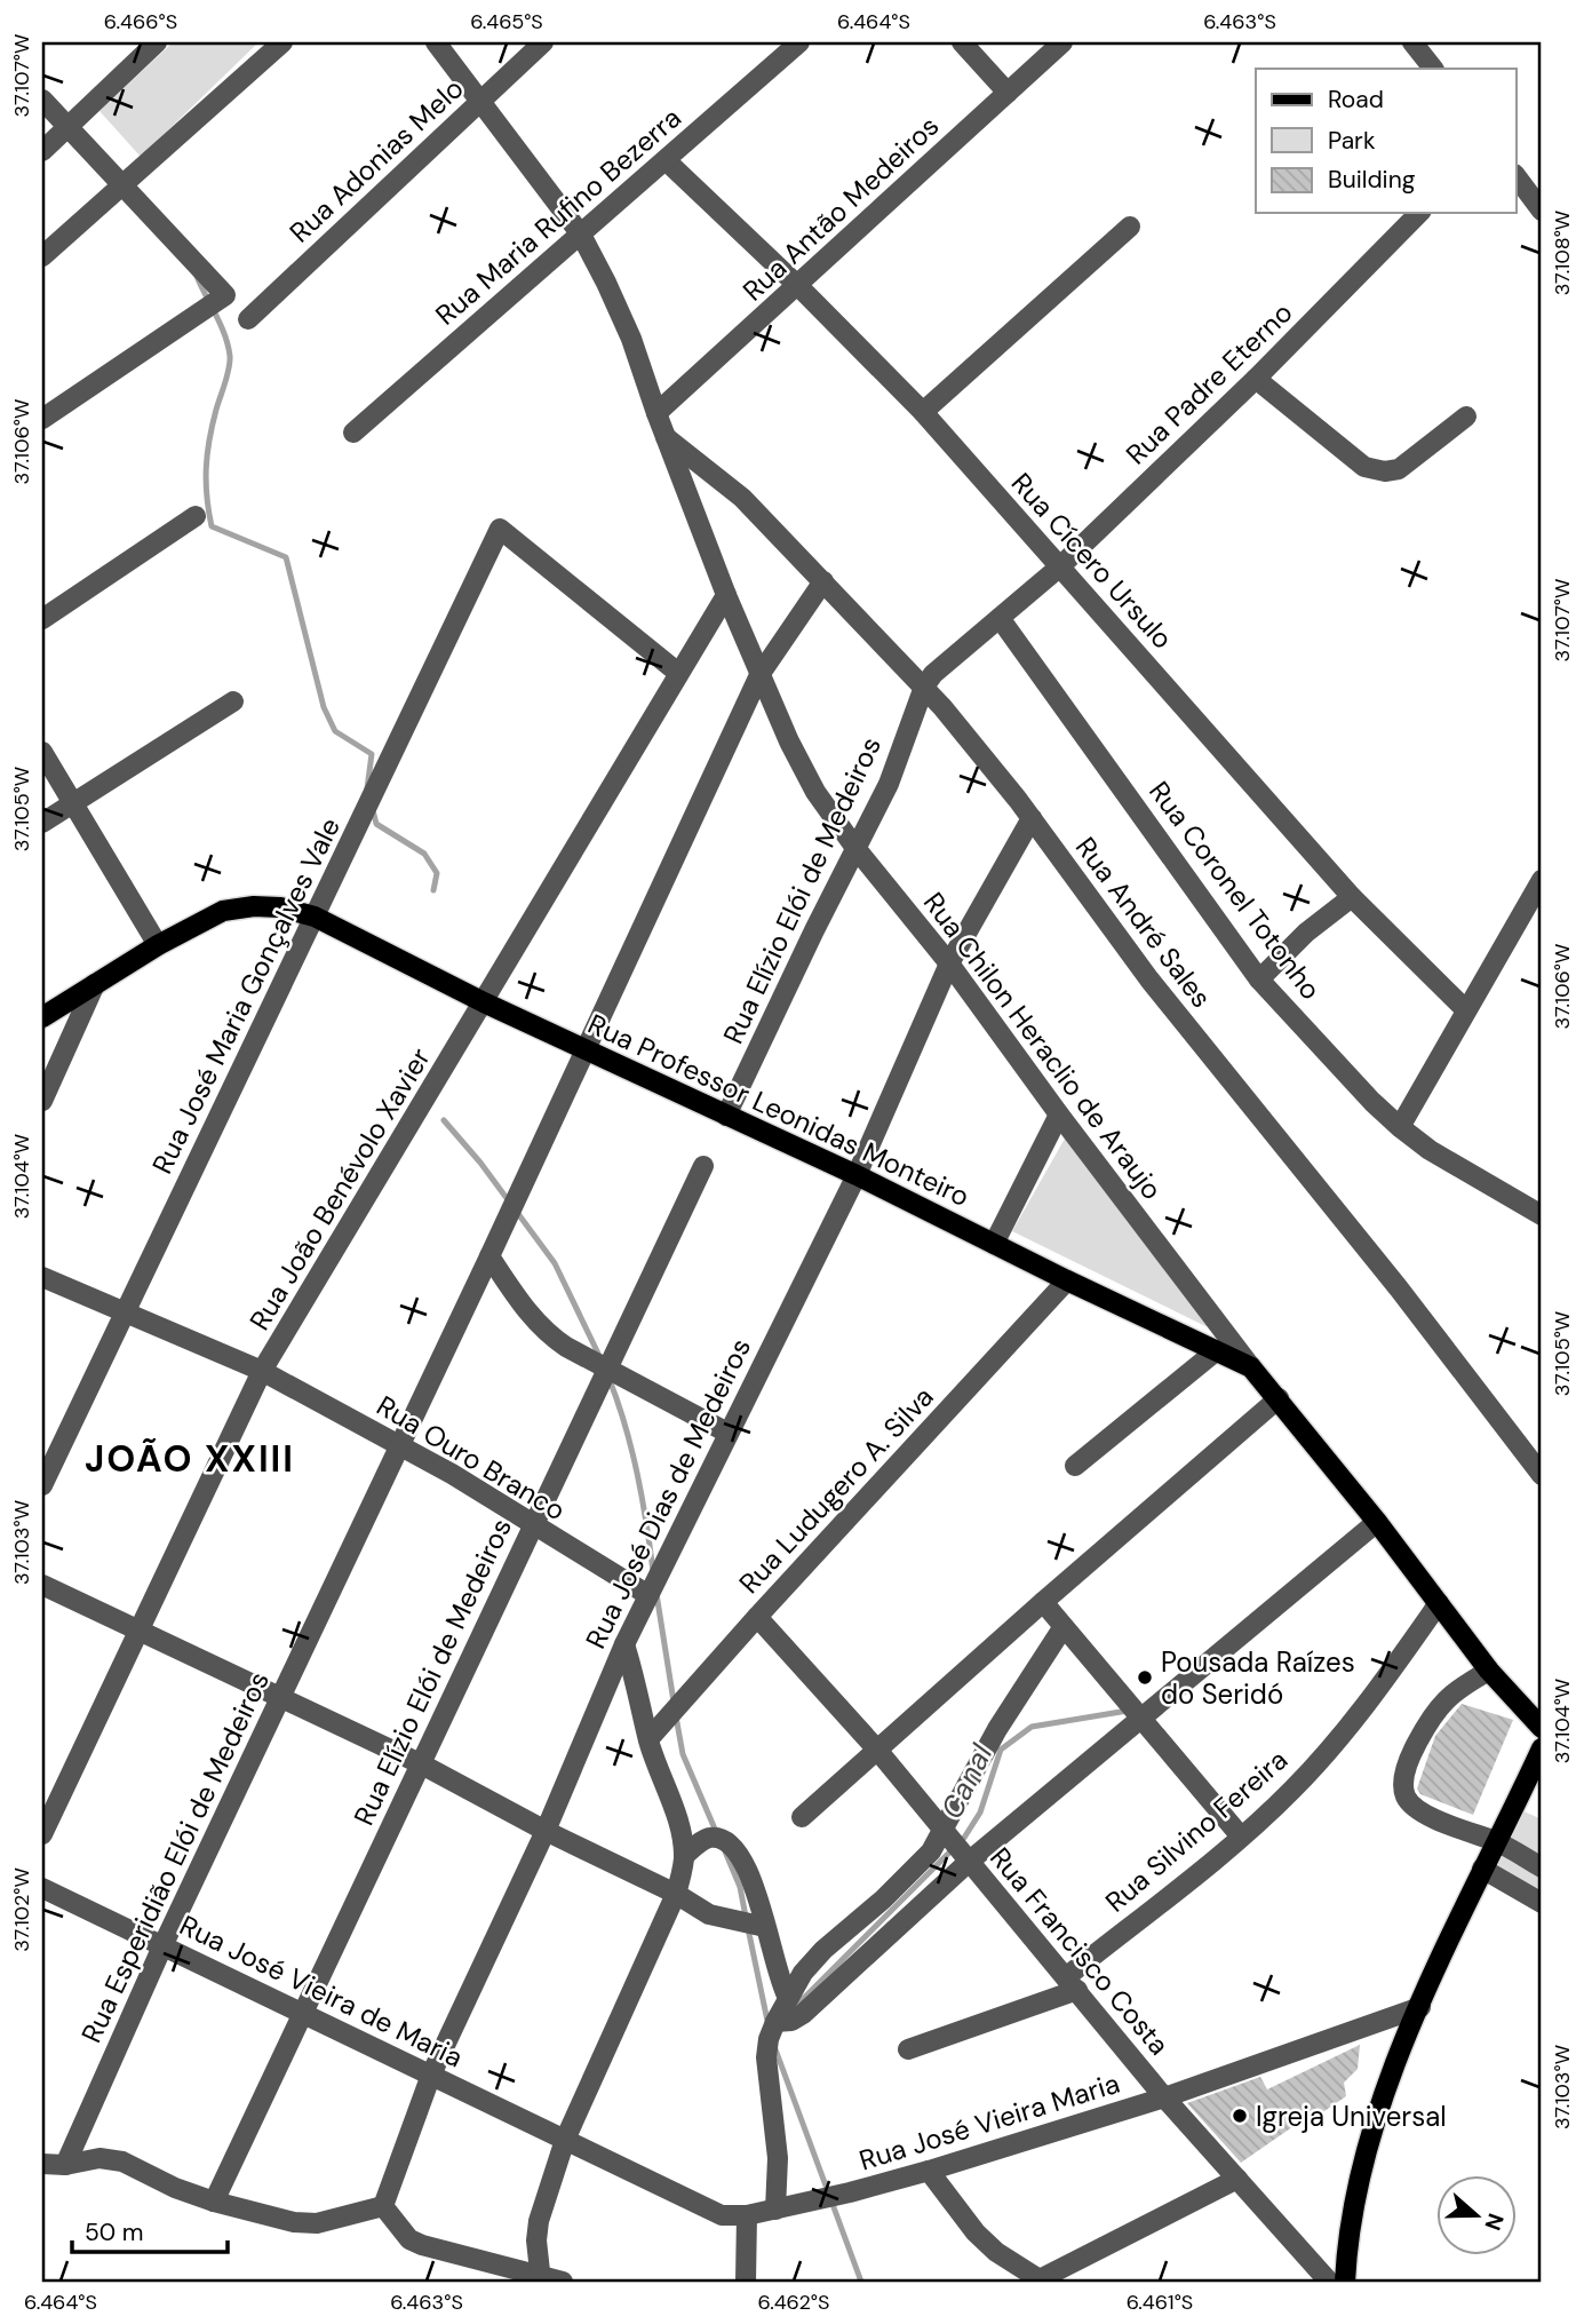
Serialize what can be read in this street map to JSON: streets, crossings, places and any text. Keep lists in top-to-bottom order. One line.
{"streets":{"main road":["Rua Chilon Heraclio de Araujo","Rua Professor Leonidas Monteiro"],"street":["Rua Adonias Melo","Rua Antão Medeiros","Rua Maria Rufino Bezerra","Rua Padre Eterno","Rua Cícero Ursulo","Rua Elízio Elói de Medeiros","Rua Coronel Totonho","Rua André Sales","Rua José Maria Gonçalves Vale","Rua João Benévolo Xavier","Rua Ouro Branco","Rua Ludugero A. Silva","Rua José Dias de Medeiros","Rua Silvino Fereira","Rua Esperidião Elói de Medeiros","Rua Francisco Costa","Rua José Vieira de Maria","Rua José Vieira Maria"]},"crossings":[["Rua Antão Medeiros","Rua Cícero Ursulo"],["Rua Antão Medeiros","Rua Chilon Heraclio de Araujo"],["Rua Maria Rufino Bezerra","Rua Cícero Ursulo"],["Rua Padre Eterno","Rua Cícero Ursulo"],["Rua Padre Eterno","Rua Elízio Elói de Medeiros"],["Rua Padre Eterno","Rua Coronel Totonho"],["Rua Padre Eterno","Rua André Sales"],["Rua Elízio Elói de Medeiros","Rua André Sales"],["Rua Elízio Elói de Medeiros","Rua Chilon Heraclio de Araujo"],["Rua Elízio Elói de Medeiros","Rua Professor Leonidas Monteiro"],["Rua Elízio Elói de Medeiros","Rua Ouro Branco"],["Rua Elízio Elói de Medeiros","Rua José Vieira de Maria"],["Rua André Sales","Rua Chilon Heraclio de Araujo"],["Rua André Sales","Rua José Dias de Medeiros"],["Rua André Sales","Rua Esperidião Elói de Medeiros"],["Rua José Maria Gonçalves Vale","Rua Professor Leonidas Monteiro"],["Rua José Maria Gonçalves Vale","Rua João Benévolo Xavier"],["Rua José Maria Gonçalves Vale","Rua Ouro Branco"],["Rua Chilon Heraclio de Araujo","Rua Professor Leonidas Monteiro"],["Rua Chilon Heraclio de Araujo","Rua João Benévolo Xavier"],["Rua Chilon Heraclio de Araujo","Rua José Dias de Medeiros"],["Rua Chilon Heraclio de Araujo","Rua Silvino Fereira"],["Rua Chilon Heraclio de Araujo","Rua Esperidião Elói de Medeiros"],["Rua Professor Leonidas Monteiro","Rua João Benévolo Xavier"],["Rua Professor Leonidas Monteiro","Rua Ludugero A. Silva"],["Rua Professor Leonidas Monteiro","Rua José Dias de Medeiros"],["Rua Professor Leonidas Monteiro","Rua Esperidião Elói de Medeiros"],["Rua João Benévolo Xavier","Rua Ouro Branco"],["Rua Ouro Branco","Rua José Dias de Medeiros"],["Rua Ouro Branco","Rua Esperidião Elói de Medeiros"],["Rua Ludugero A. Silva","Rua Francisco Costa"],["Rua José Dias de Medeiros","Rua José Vieira de Maria"],["Rua Silvino Fereira","Rua Francisco Costa"],["Rua Esperidião Elói de Medeiros","Rua José Vieira de Maria"],["Rua Francisco Costa","Rua José Vieira Maria"],["Rua José Vieira de Maria","Rua José Vieira Maria"]],"districts":["JOÃO XXIII"],"water":["Canal"],"places":["Pousada Raízes do Seridó","Igreja Universal"],"legend":["Road","Park","Building"],"scale_bar":"50 m","north":"right","coordinates":["6.466°S","6.465°S","6.464°S","6.463°S","37.107°W","37.108°W","37.106°W","37.105°W","37.104°W","37.103°W","37.102°W","6.462°S","6.461°S"]}
